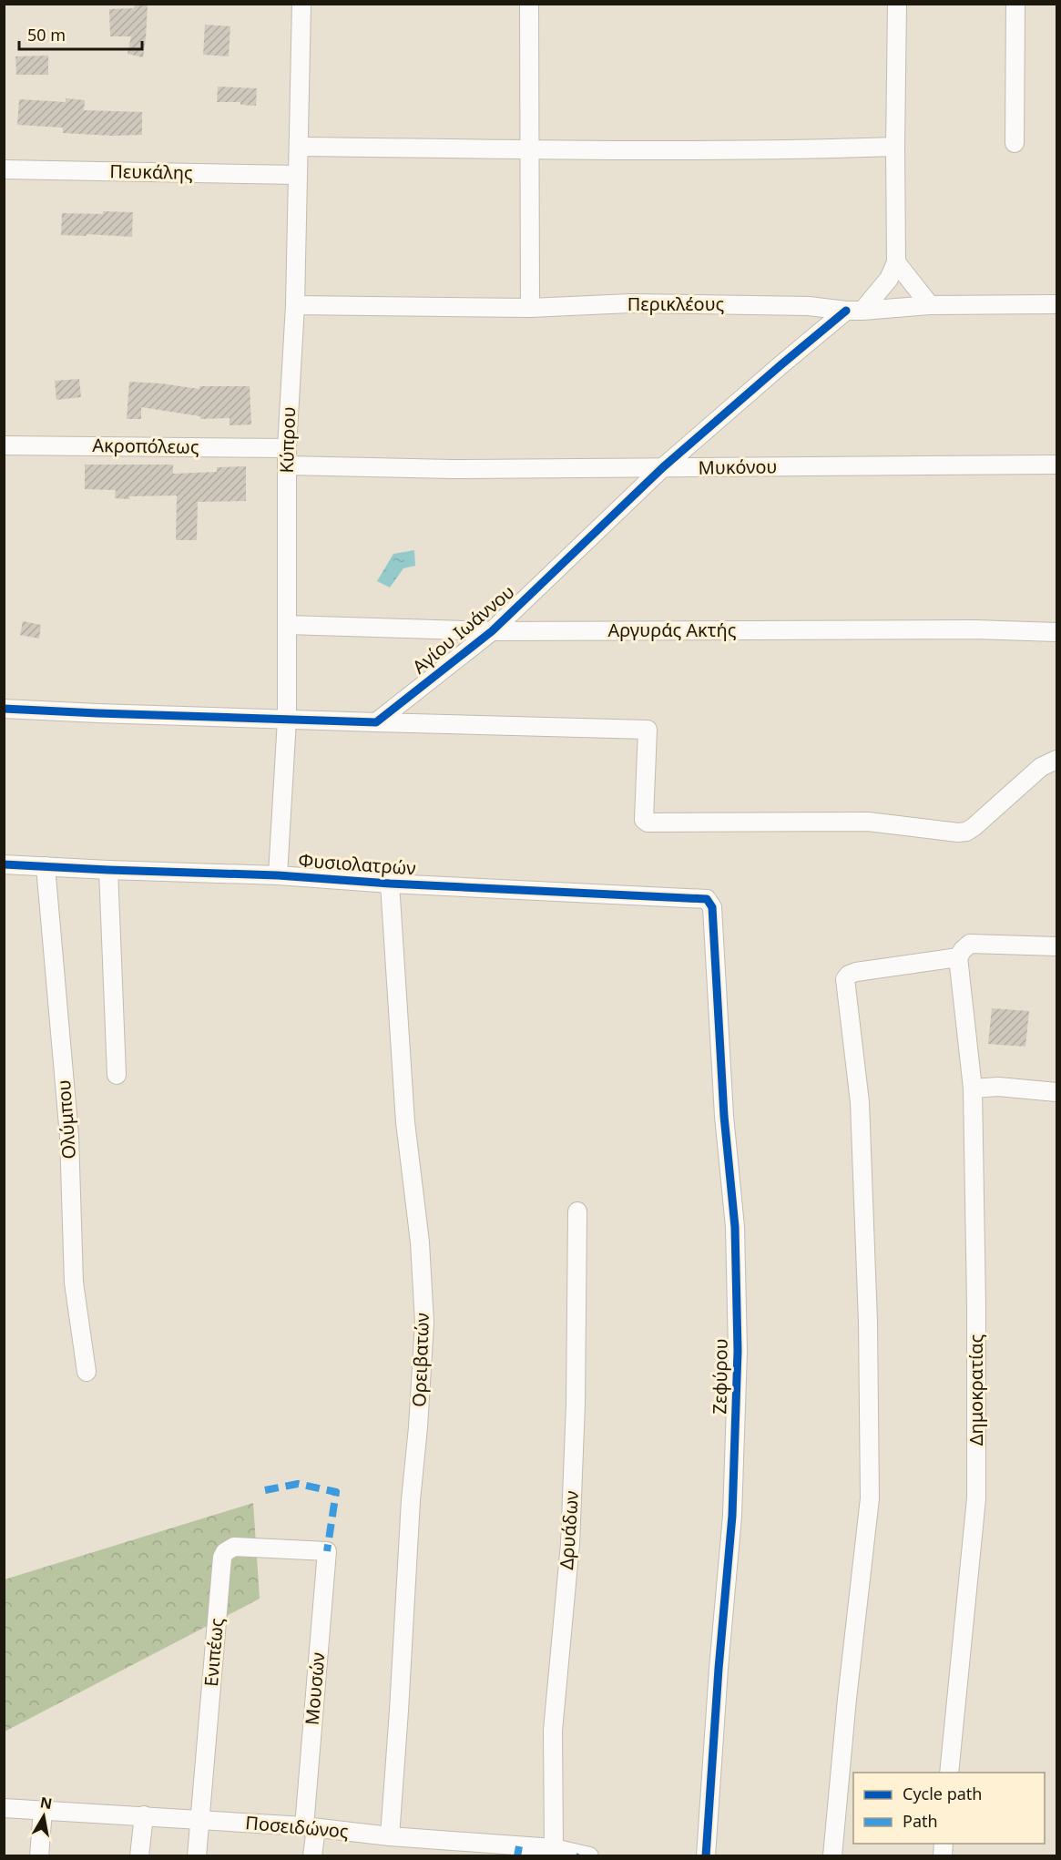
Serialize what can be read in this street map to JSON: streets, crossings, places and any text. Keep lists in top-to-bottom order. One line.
{"streets":{"street":["Πευκάλης","Περικλέους","Κύπρου","Ακροπόλεως","Μυκόνου","Αγίου Ιωάννου","Αργυράς Ακτής","Φυσιολατρών","Ολύμπου","Ορειβατών","Ζεφύρου","Δημοκρατίας","Δρυάδων","Ενιπέως","Μουσών","Ποσειδώνος"]},"crossings":[["Πευκάλης","Κύπρου"],["Περικλέους","Κύπρου"],["Περικλέους","Αγίου Ιωάννου"],["Κύπρου","Ακροπόλεως"],["Κύπρου","Μυκόνου"],["Κύπρου","Αργυράς Ακτής"],["Κύπρου","Φυσιολατρών"],["Ακροπόλεως","Μυκόνου"],["Μυκόνου","Αγίου Ιωάννου"],["Αγίου Ιωάννου","Αργυράς Ακτής"],["Φυσιολατρών","Ολύμπου"],["Φυσιολατρών","Ορειβατών"],["Φυσιολατρών","Ζεφύρου"],["Ορειβατών","Ποσειδώνος"],["Δρυάδων","Ποσειδώνος"],["Ενιπέως","Μουσών"],["Ενιπέως","Ποσειδώνος"],["Μουσών","Ποσειδώνος"]],"legend":["Cycle path","Path"],"scale_bar":"50 m","north":"top"}
